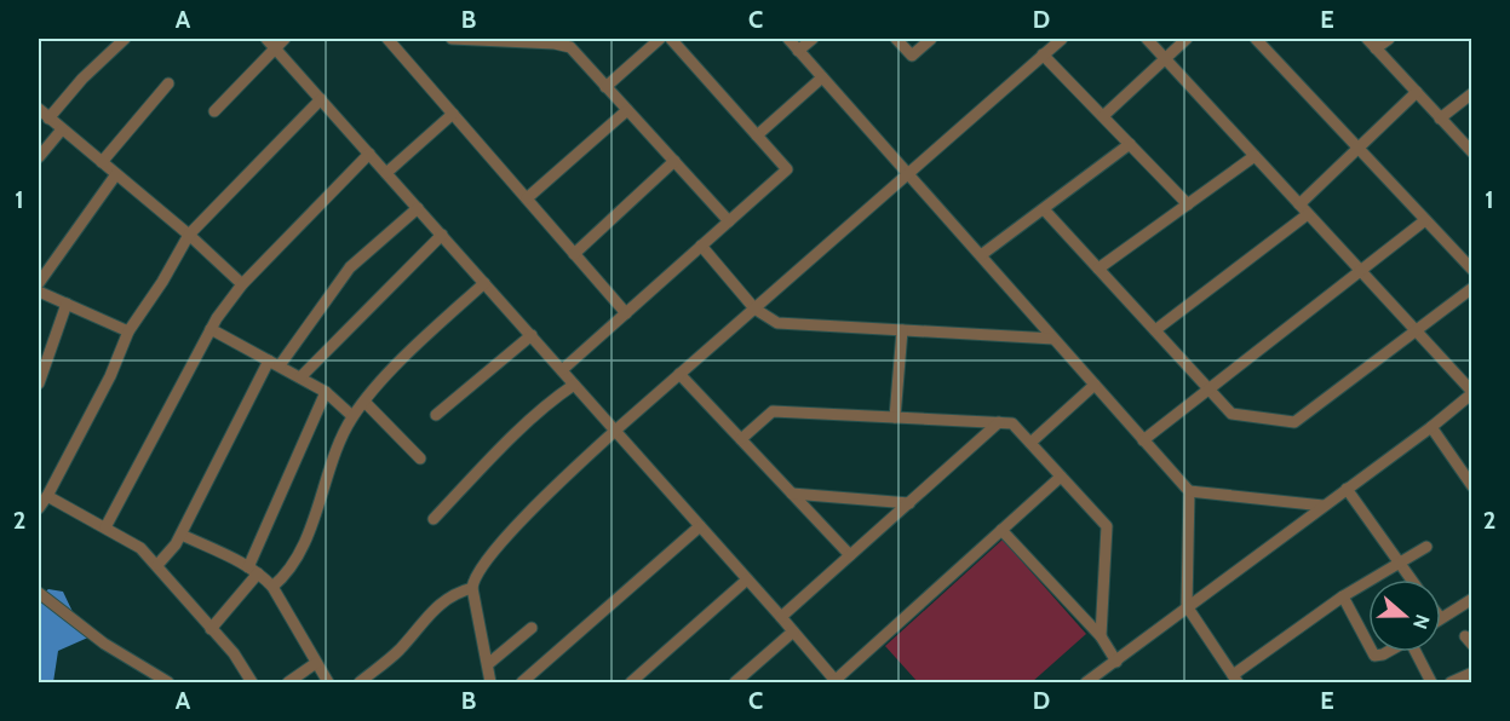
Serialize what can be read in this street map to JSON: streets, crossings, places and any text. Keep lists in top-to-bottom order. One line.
{"north":"right","grid":{"columns":["A","B","C","D","E"],"rows":["1","2"]}}
